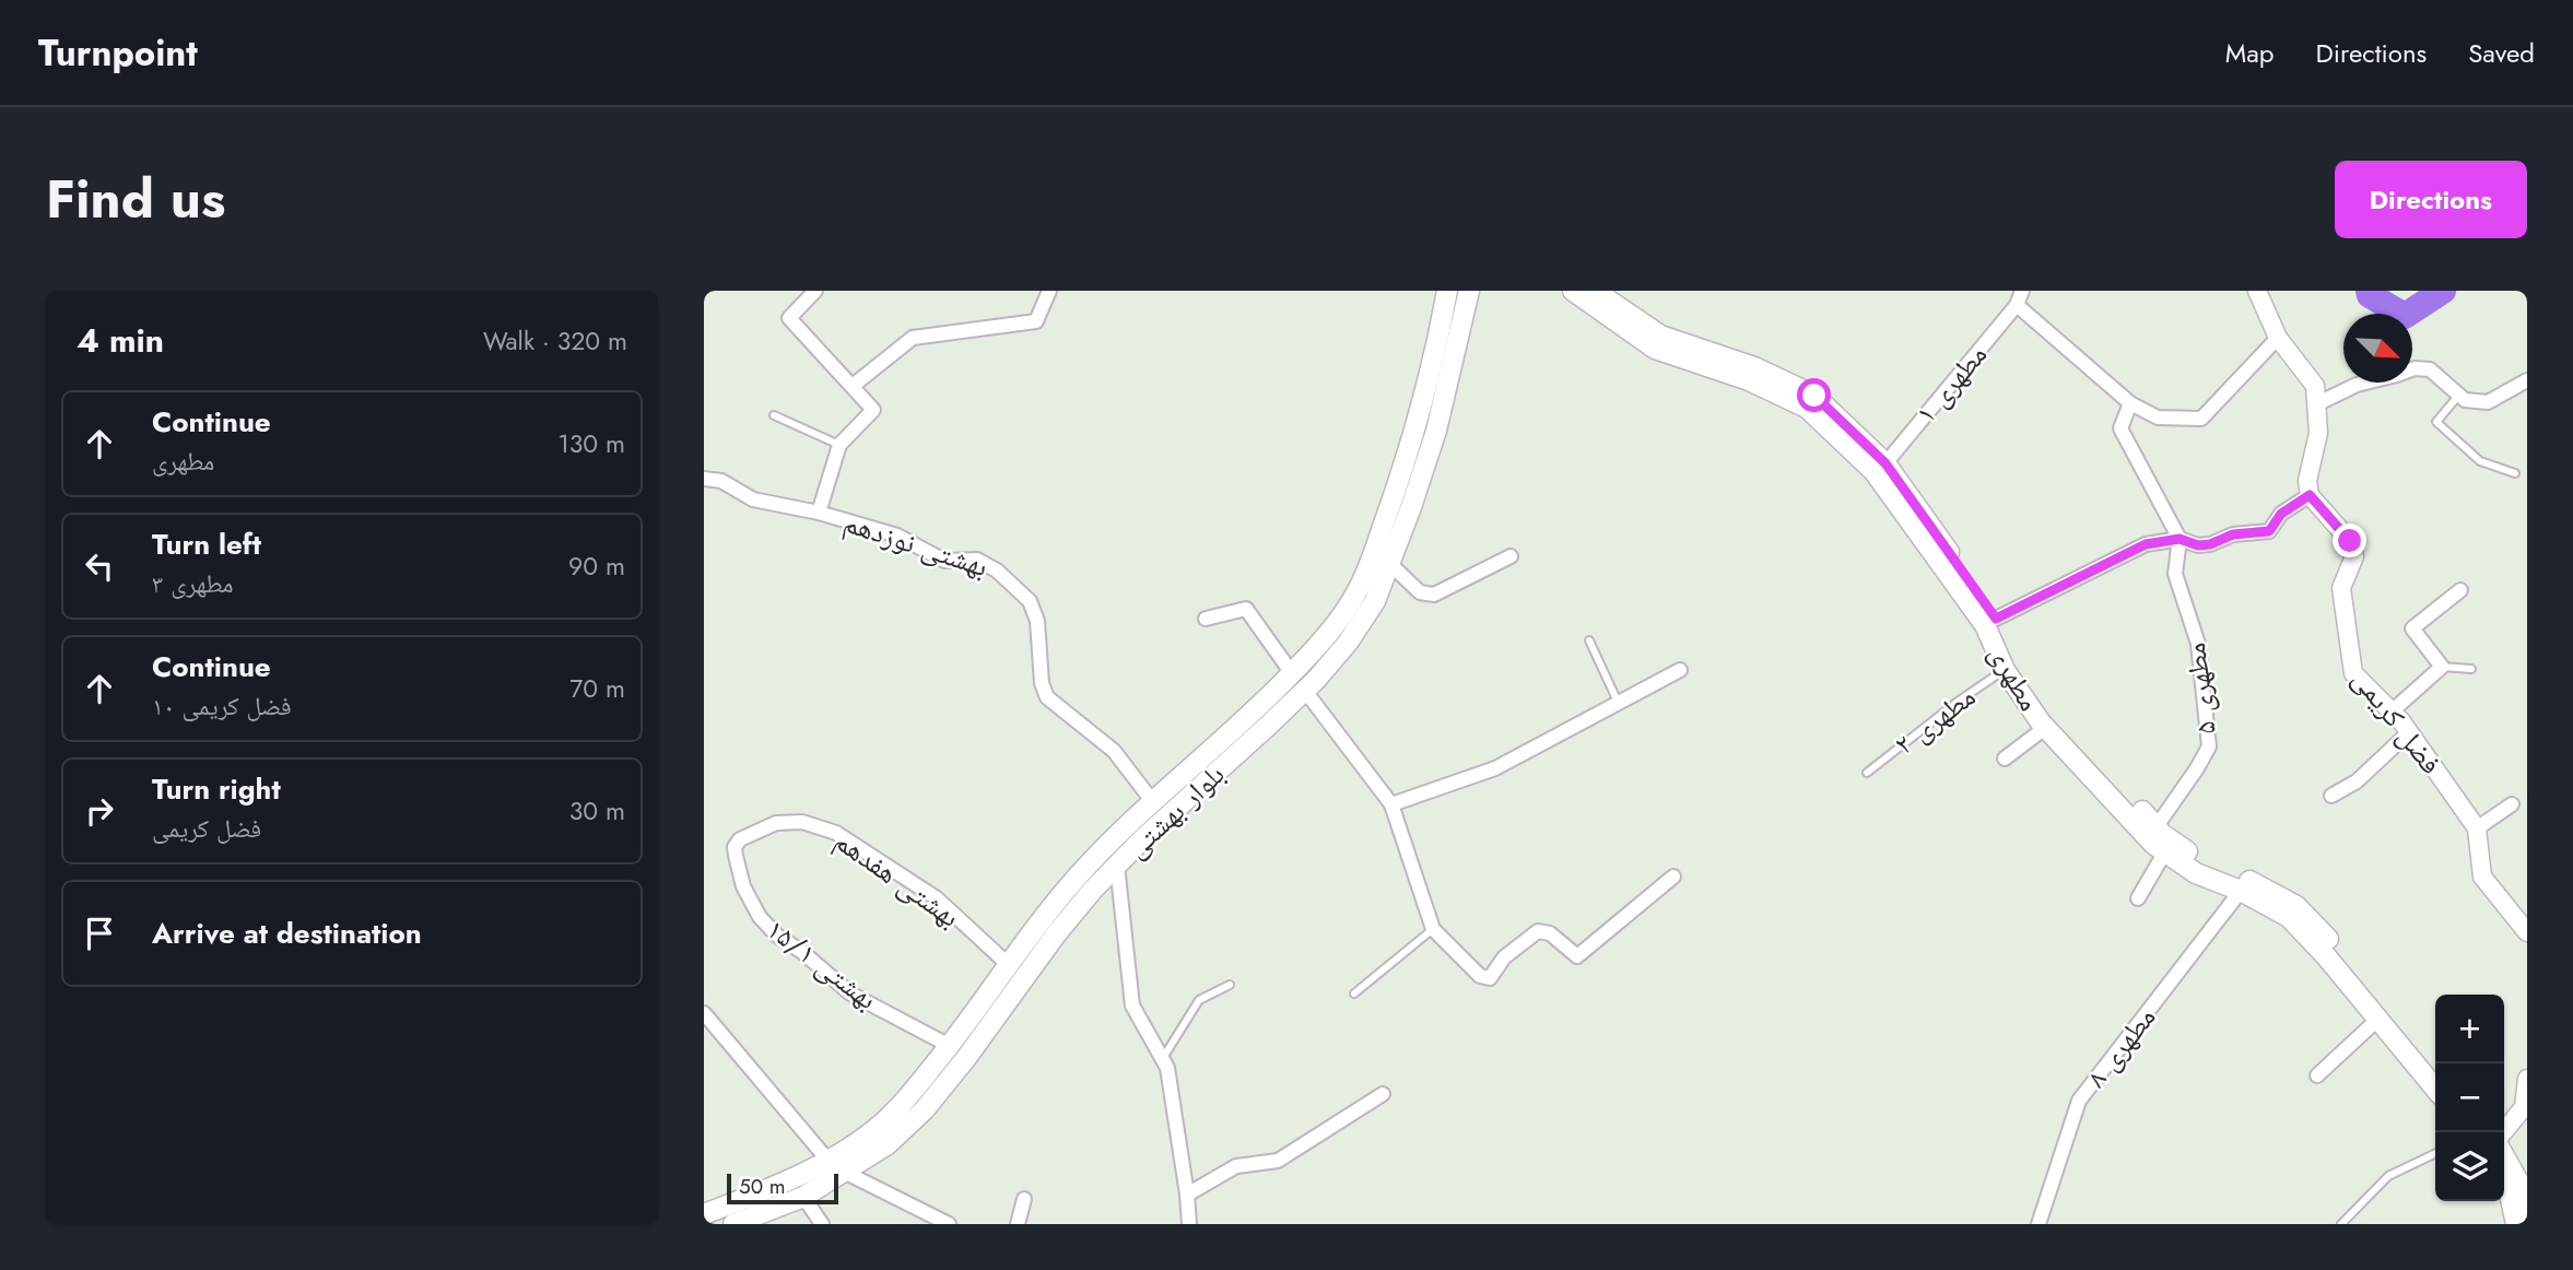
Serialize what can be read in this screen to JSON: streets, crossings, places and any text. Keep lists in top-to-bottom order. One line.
{"streets":{"main road":["مطهری","بلوار بهشتی"],"street":["مطهری ۱","بهشتی نوزدهم","مطهری ۵","فضل کریمی","بهشتی هفدهم","۱۵/۱ بهشتی","مطهری ۸"],"lane":["مطهری ۲"]},"crossings":[["مطهری ۱","مطهری"],["بهشتی نوزدهم","بلوار بهشتی"],["مطهری","مطهری ۵"],["مطهری","مطهری ۲"],["مطهری","مطهری ۸"],["بلوار بهشتی","بهشتی هفدهم"],["بلوار بهشتی","۱۵/۱ بهشتی"],["بهشتی هفدهم","۱۵/۱ بهشتی"]],"scale_bar":"50 m","north":"bottom right","page":{"header":"Turnpoint","nav":["Map","Directions","Saved"],"title":"Find us","buttons":"Directions","heading":["4 min","Walk · 320 m"],"list":[["Continue","مطهری","130 m"],["Turn left","مطهری ۳","90 m"],["Continue","فضل کریمی ۱۰","70 m"],["Turn right","فضل کریمی","30 m"],"Arrive at destination"],"map_buttons":["+","−"],"scale":"50 m"}}
